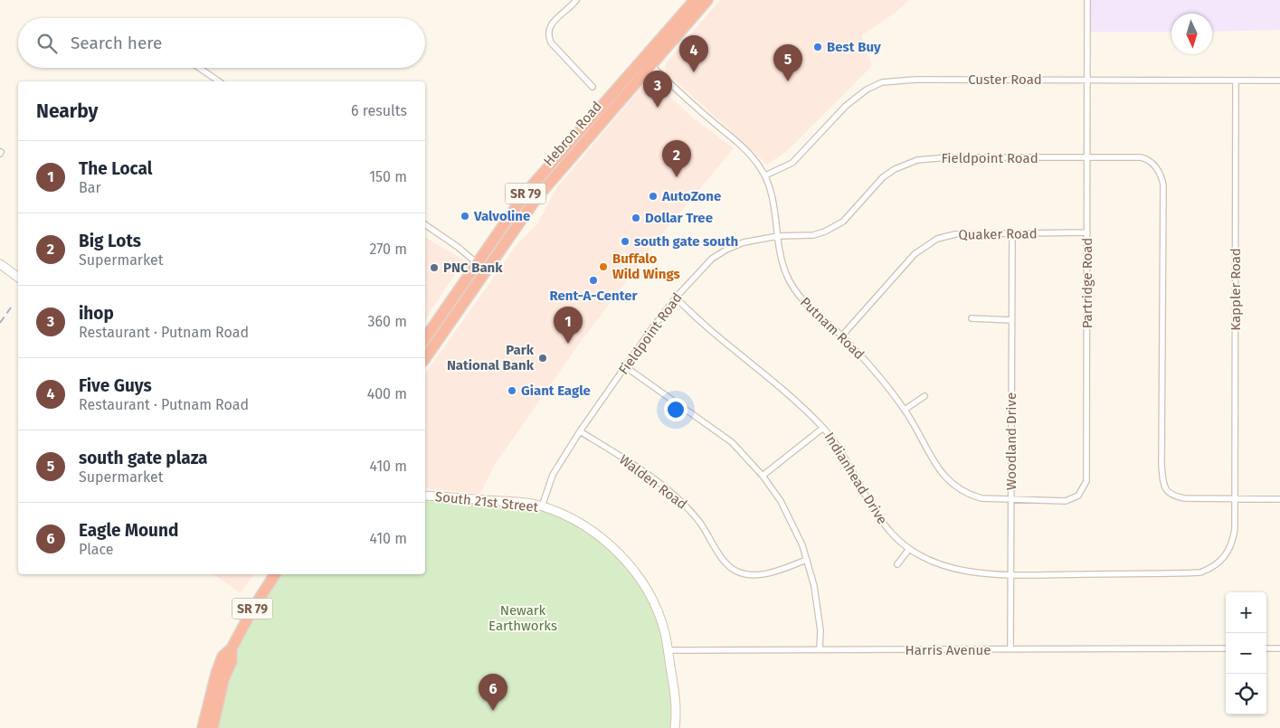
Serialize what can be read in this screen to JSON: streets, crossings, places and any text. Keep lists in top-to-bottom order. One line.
{"streets":{"highway":["Hebron Road","SR 79"],"main road":["South 21st Street"],"street":["Custer Road","Fieldpoint Road","Quaker Road","Partridge Road","Kappler Road","Putnam Road","Woodland Drive","Indianhead Drive","Walden Road","Harris Avenue"]},"crossings":[["Custer Road","Partridge Road"],["Custer Road","Kappler Road"],["Custer Road","Putnam Road"],["Hebron Road","Putnam Road"],["Fieldpoint Road","Partridge Road"],["Fieldpoint Road","Kappler Road"],["Fieldpoint Road","Putnam Road"],["Fieldpoint Road","Indianhead Drive"],["Fieldpoint Road","Walden Road"],["Fieldpoint Road","South 21st Street"],["Quaker Road","Partridge Road"],["Quaker Road","Putnam Road"],["Quaker Road","Woodland Drive"],["Partridge Road","Putnam Road"],["Partridge Road","Woodland Drive"],["Kappler Road","Indianhead Drive"],["Putnam Road","Woodland Drive"],["Woodland Drive","Indianhead Drive"],["Woodland Drive","Harris Avenue"],["South 21st Street","Harris Avenue"]],"parks":["Newark Earthworks"],"places":["Best Buy","AutoZone","Valvoline","Dollar Tree","south gate south","Buffalo Wild Wings","PNC Bank","Rent-A-Center","Park National Bank","Giant Eagle"],"north":"bottom","page":{"search":"Search here","pins":["4","5","3","2","1","6"],"heading":["Nearby","6 results"],"list":[{"mark":"1","name":"The Local","note":"Bar","value":"150 m"},{"mark":"2","name":"Big Lots","note":"Supermarket","value":"270 m"},{"mark":"3","name":"ihop","note":"Restaurant · Putnam Road","value":"360 m"},{"mark":"4","name":"Five Guys","note":"Restaurant · Putnam Road","value":"400 m"},{"mark":"5","name":"south gate plaza","note":"Supermarket","value":"410 m"},{"mark":"6","name":"Eagle Mound","note":"Place","value":"410 m"}],"map_buttons":["+","−"]}}
